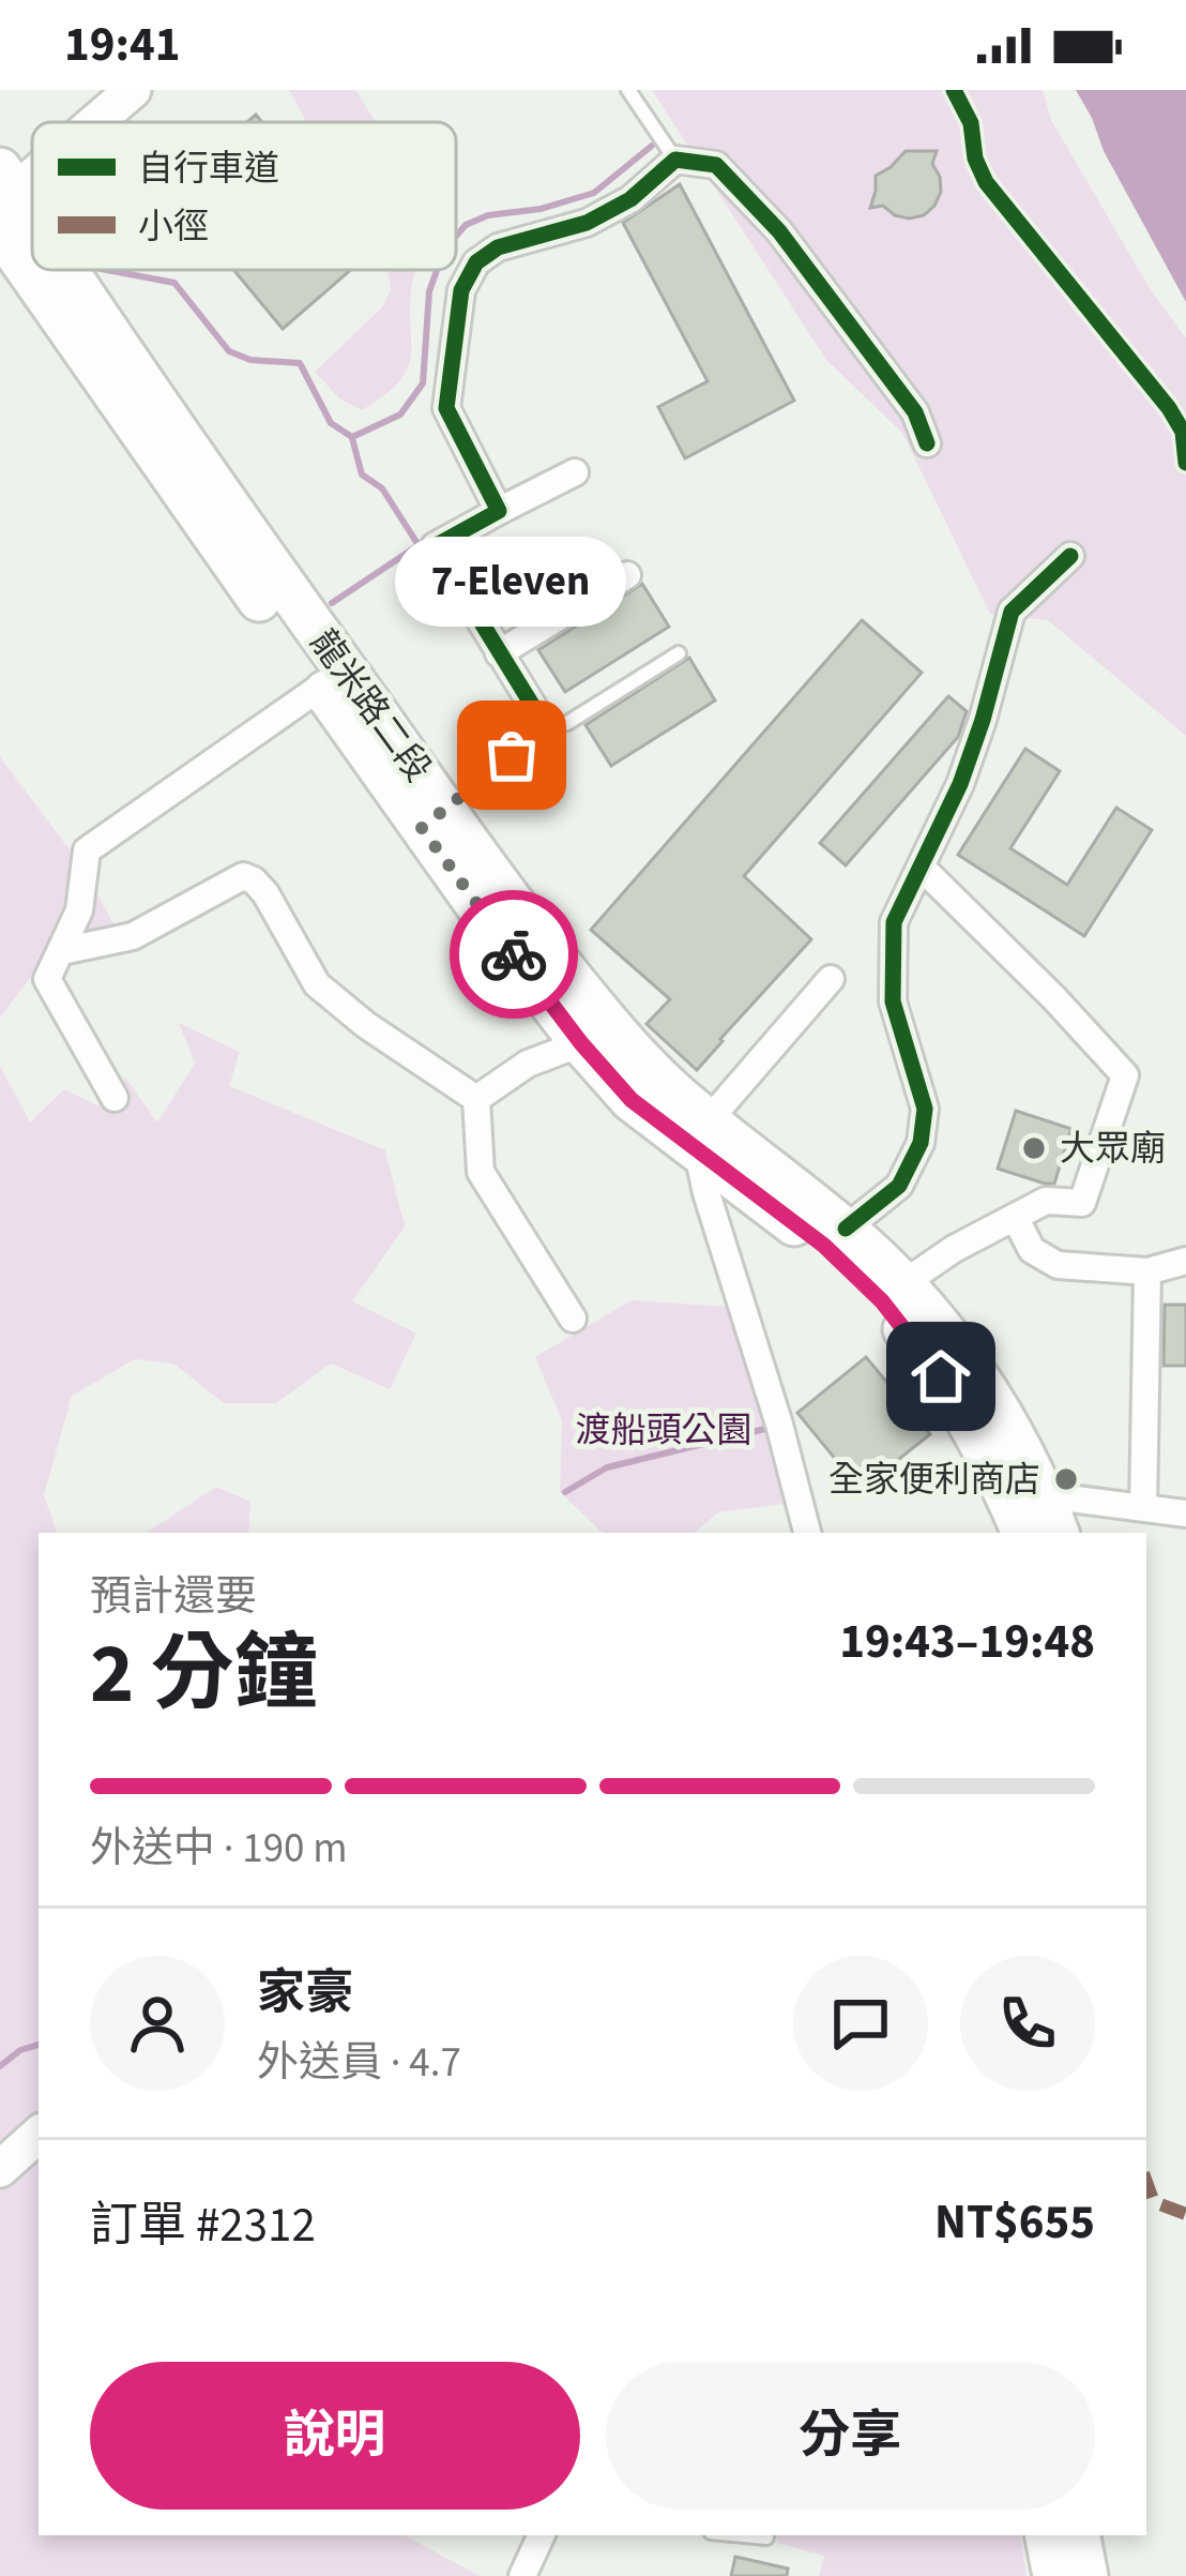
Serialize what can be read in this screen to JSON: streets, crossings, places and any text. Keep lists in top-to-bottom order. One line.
{"streets":{"main road":["龍米路二段"]},"parks":["渡船頭公園"],"places":["7-Eleven","大眾廟","全家便利商店"],"legend":["自行車道","小徑"],"page":{"status":"19:41","bubble":"7-Eleven","heading":["2 分鐘","預計還要","19:43–19:48"],"panel":["家豪","外送員 · 4.7","訂單 #2312","NT$655"],"bar":"外送中 · 190 m","buttons":["說明","分享"]}}
